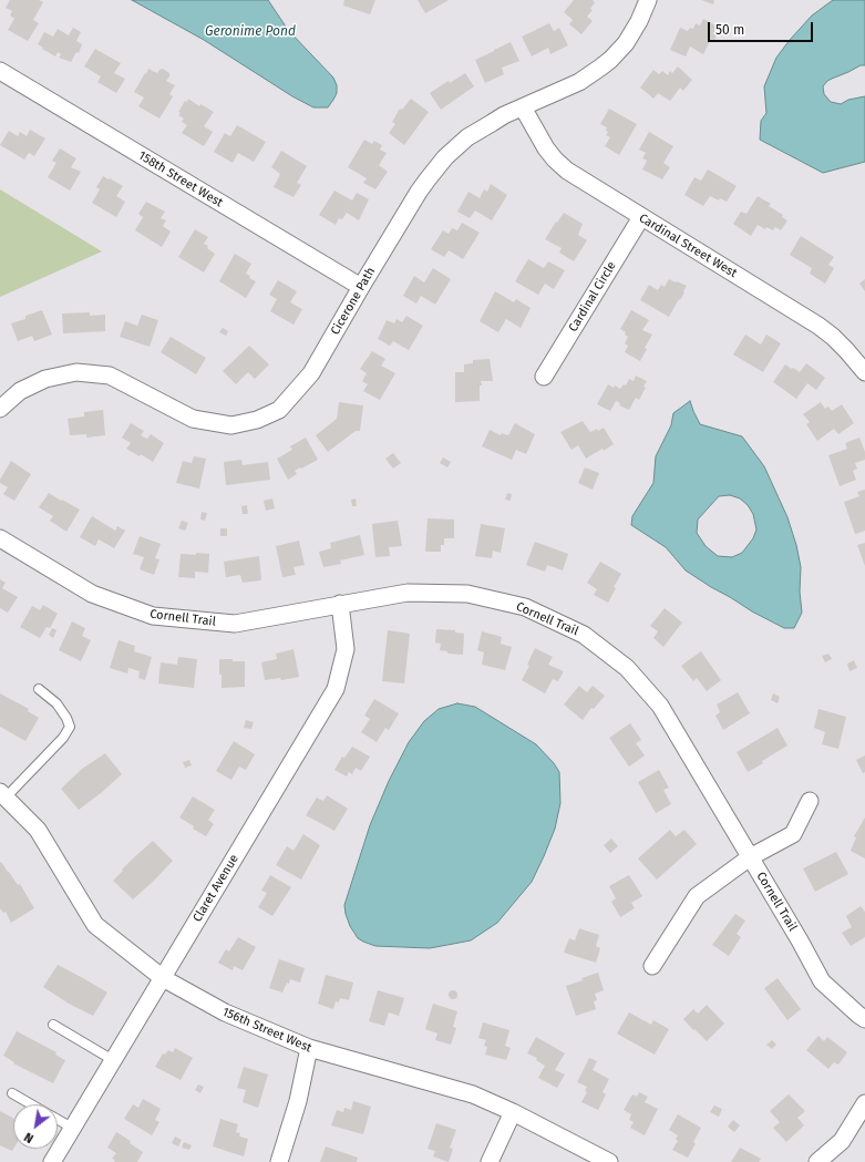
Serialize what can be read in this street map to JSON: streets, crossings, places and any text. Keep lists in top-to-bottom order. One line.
{"streets":{"street":["158th Street West","Cardinal Street West","Cardinal Circle","Cicerone Path","Cornell Trail","Claret Avenue","156th Street West"]},"crossings":[["158th Street West","Cicerone Path"],["Cardinal Street West","Cardinal Circle"],["Cardinal Street West","Cicerone Path"],["Cornell Trail","Claret Avenue"],["Claret Avenue","156th Street West"]],"water":["Geronime Pond"],"scale_bar":"50 m","north":"bottom left"}
